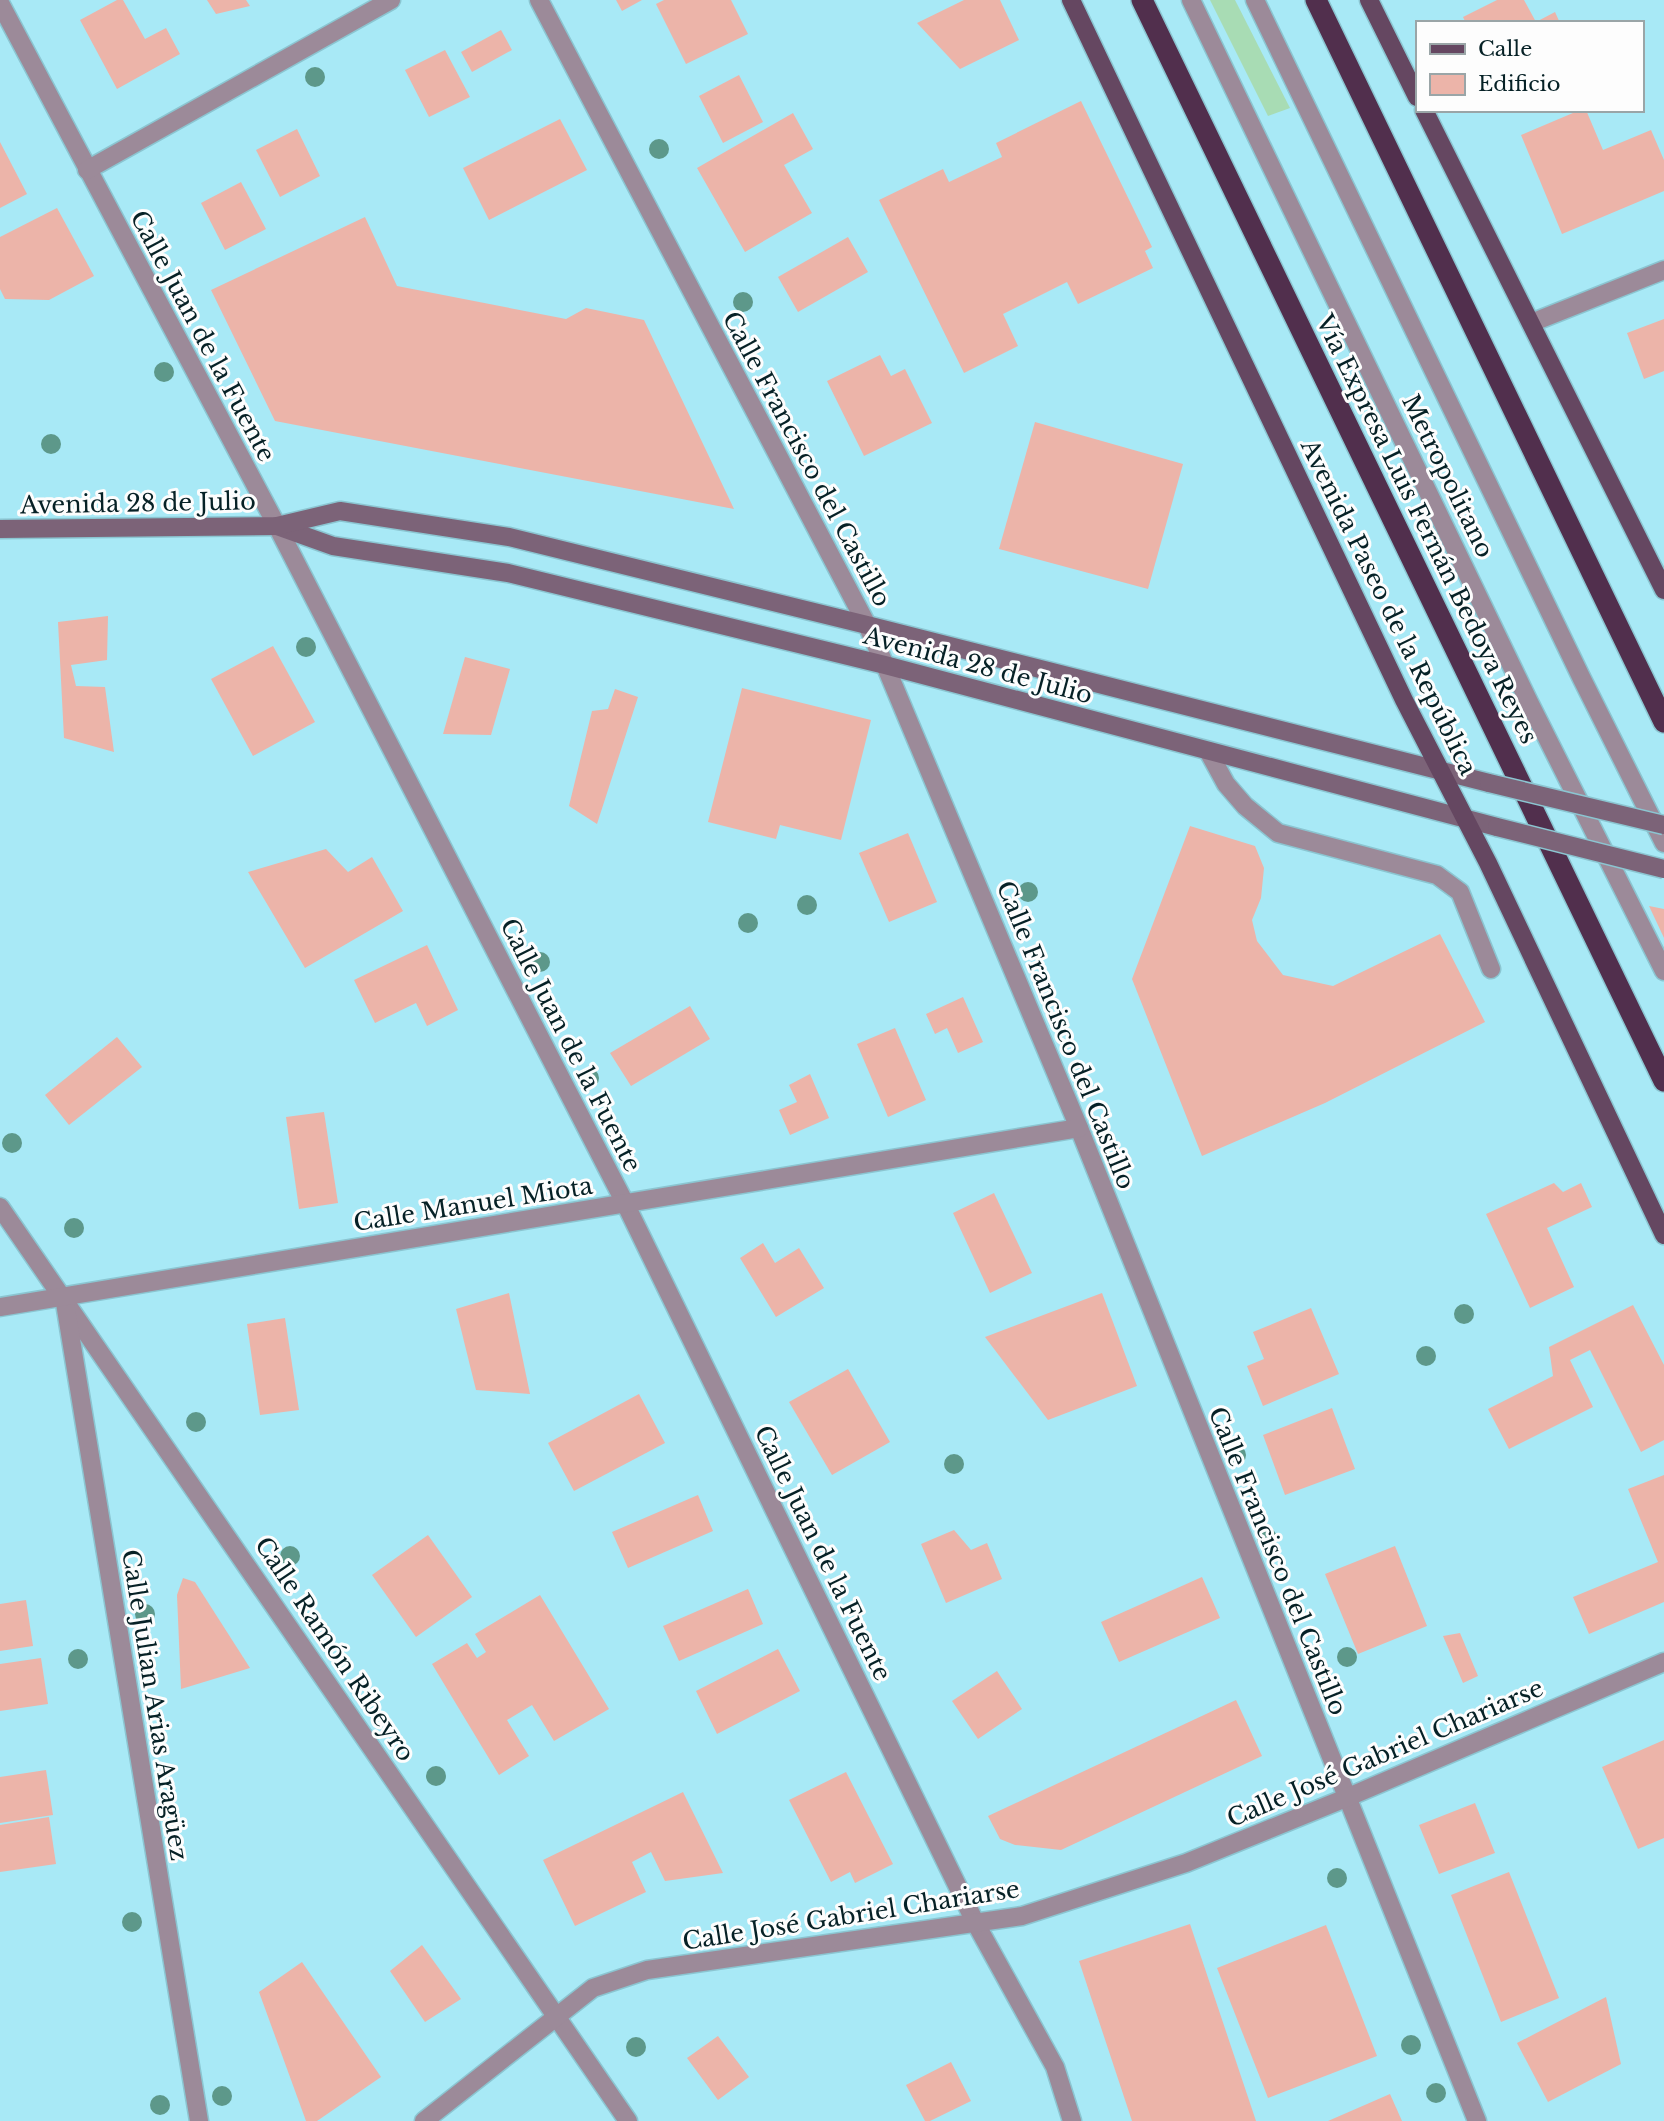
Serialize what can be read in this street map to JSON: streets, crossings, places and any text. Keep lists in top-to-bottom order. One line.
{"streets":{"highway":["Vía Expresa Luis Fernán Bedoya Reyes"],"main road":["Avenida 28 de Julio","Avenida Paseo de la República"],"street":["Calle Juan de la Fuente","Calle Francisco del Castillo","Metropolitano","Calle Manuel Miota","Calle Ramón Ribeyro","Calle Julian Arias Aragüez","Calle José Gabriel Chariarse"]},"crossings":[["Calle Juan de la Fuente","Avenida 28 de Julio"],["Calle Juan de la Fuente","Calle Manuel Miota"],["Calle Juan de la Fuente","Calle José Gabriel Chariarse"],["Calle Francisco del Castillo","Avenida 28 de Julio"],["Calle Francisco del Castillo","Calle Manuel Miota"],["Calle Francisco del Castillo","Calle José Gabriel Chariarse"],["Avenida 28 de Julio","Avenida Paseo de la República"],["Calle Manuel Miota","Calle Ramón Ribeyro"],["Calle Manuel Miota","Calle Julian Arias Aragüez"],["Calle Ramón Ribeyro","Calle Julian Arias Aragüez"],["Calle Ramón Ribeyro","Calle José Gabriel Chariarse"]],"legend":["Calle","Edificio"]}
